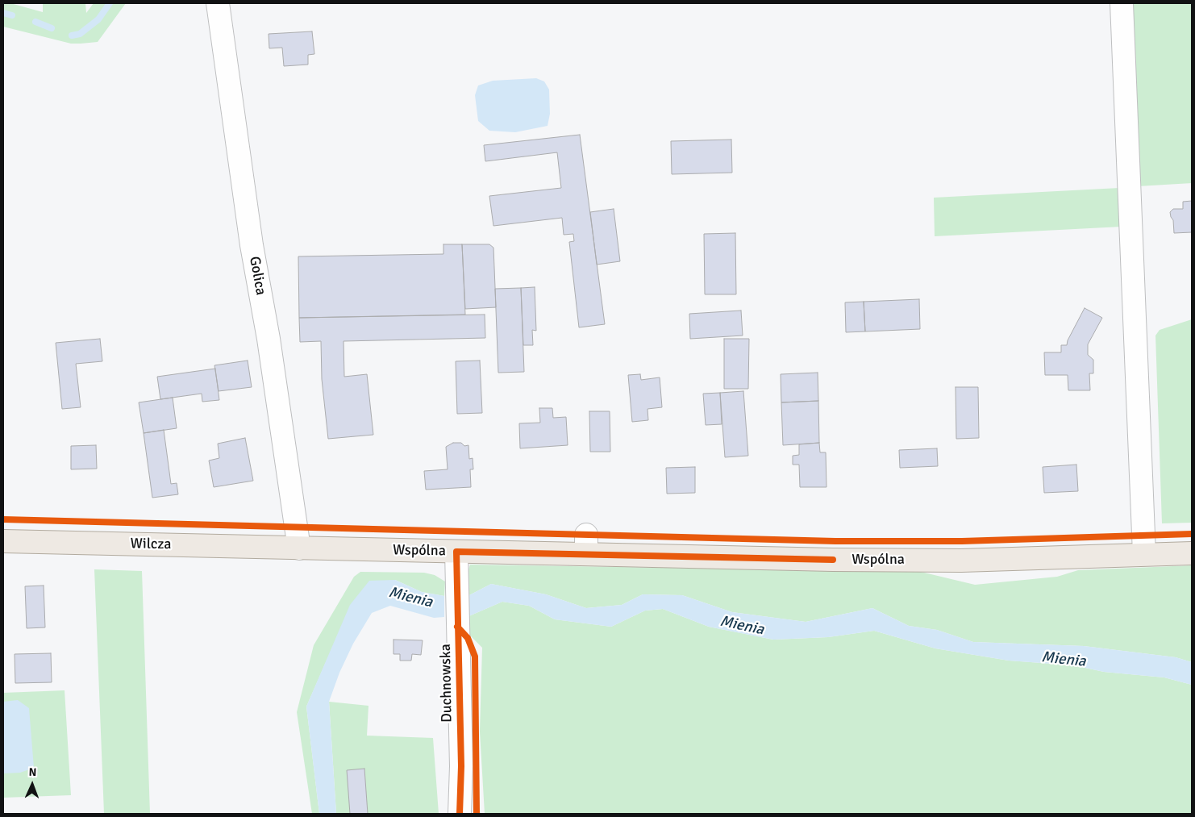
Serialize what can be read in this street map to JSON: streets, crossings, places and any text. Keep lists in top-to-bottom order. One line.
{"streets":{"main road":["Wilcza","Wspólna"],"street":["Golica","Duchnowska"]},"crossings":[["Golica","Wilcza"],["Golica","Wspólna"],["Wilcza","Wspólna"],["Wspólna","Duchnowska"]],"water":["Mienia"],"north":"top"}
